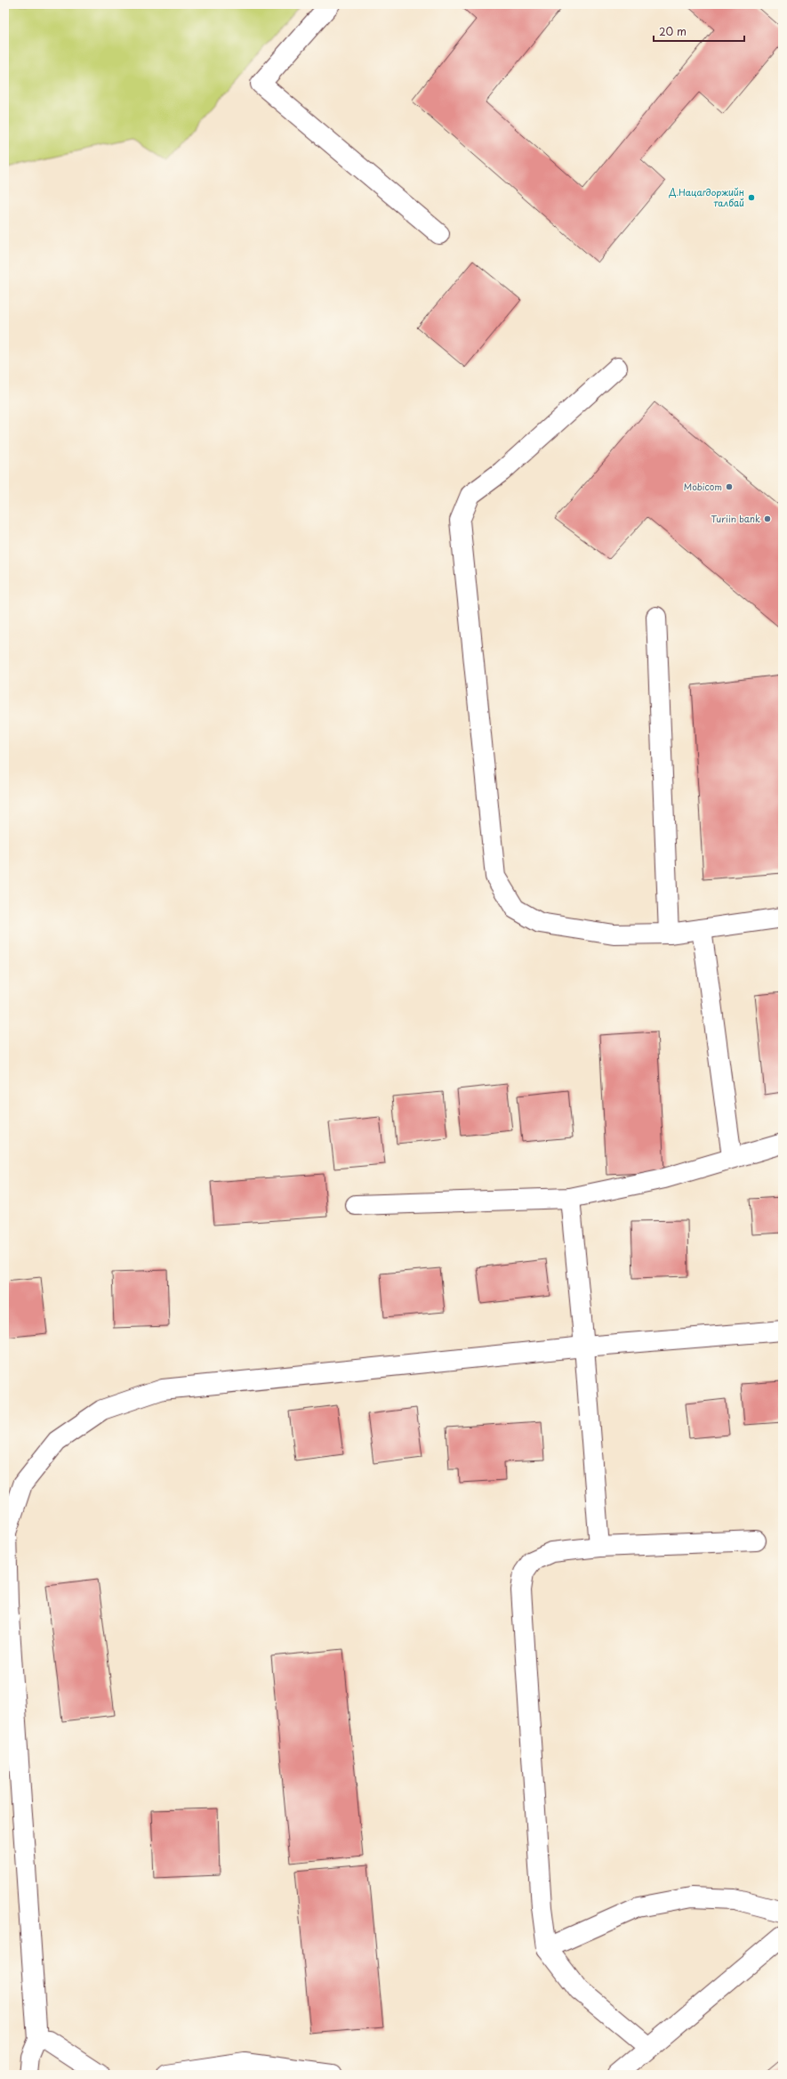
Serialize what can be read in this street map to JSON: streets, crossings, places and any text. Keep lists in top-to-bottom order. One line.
{"places":["Д.Нацагдоржийн талбай","Mobicom","Turiin bank"],"scale_bar":"20 m"}
